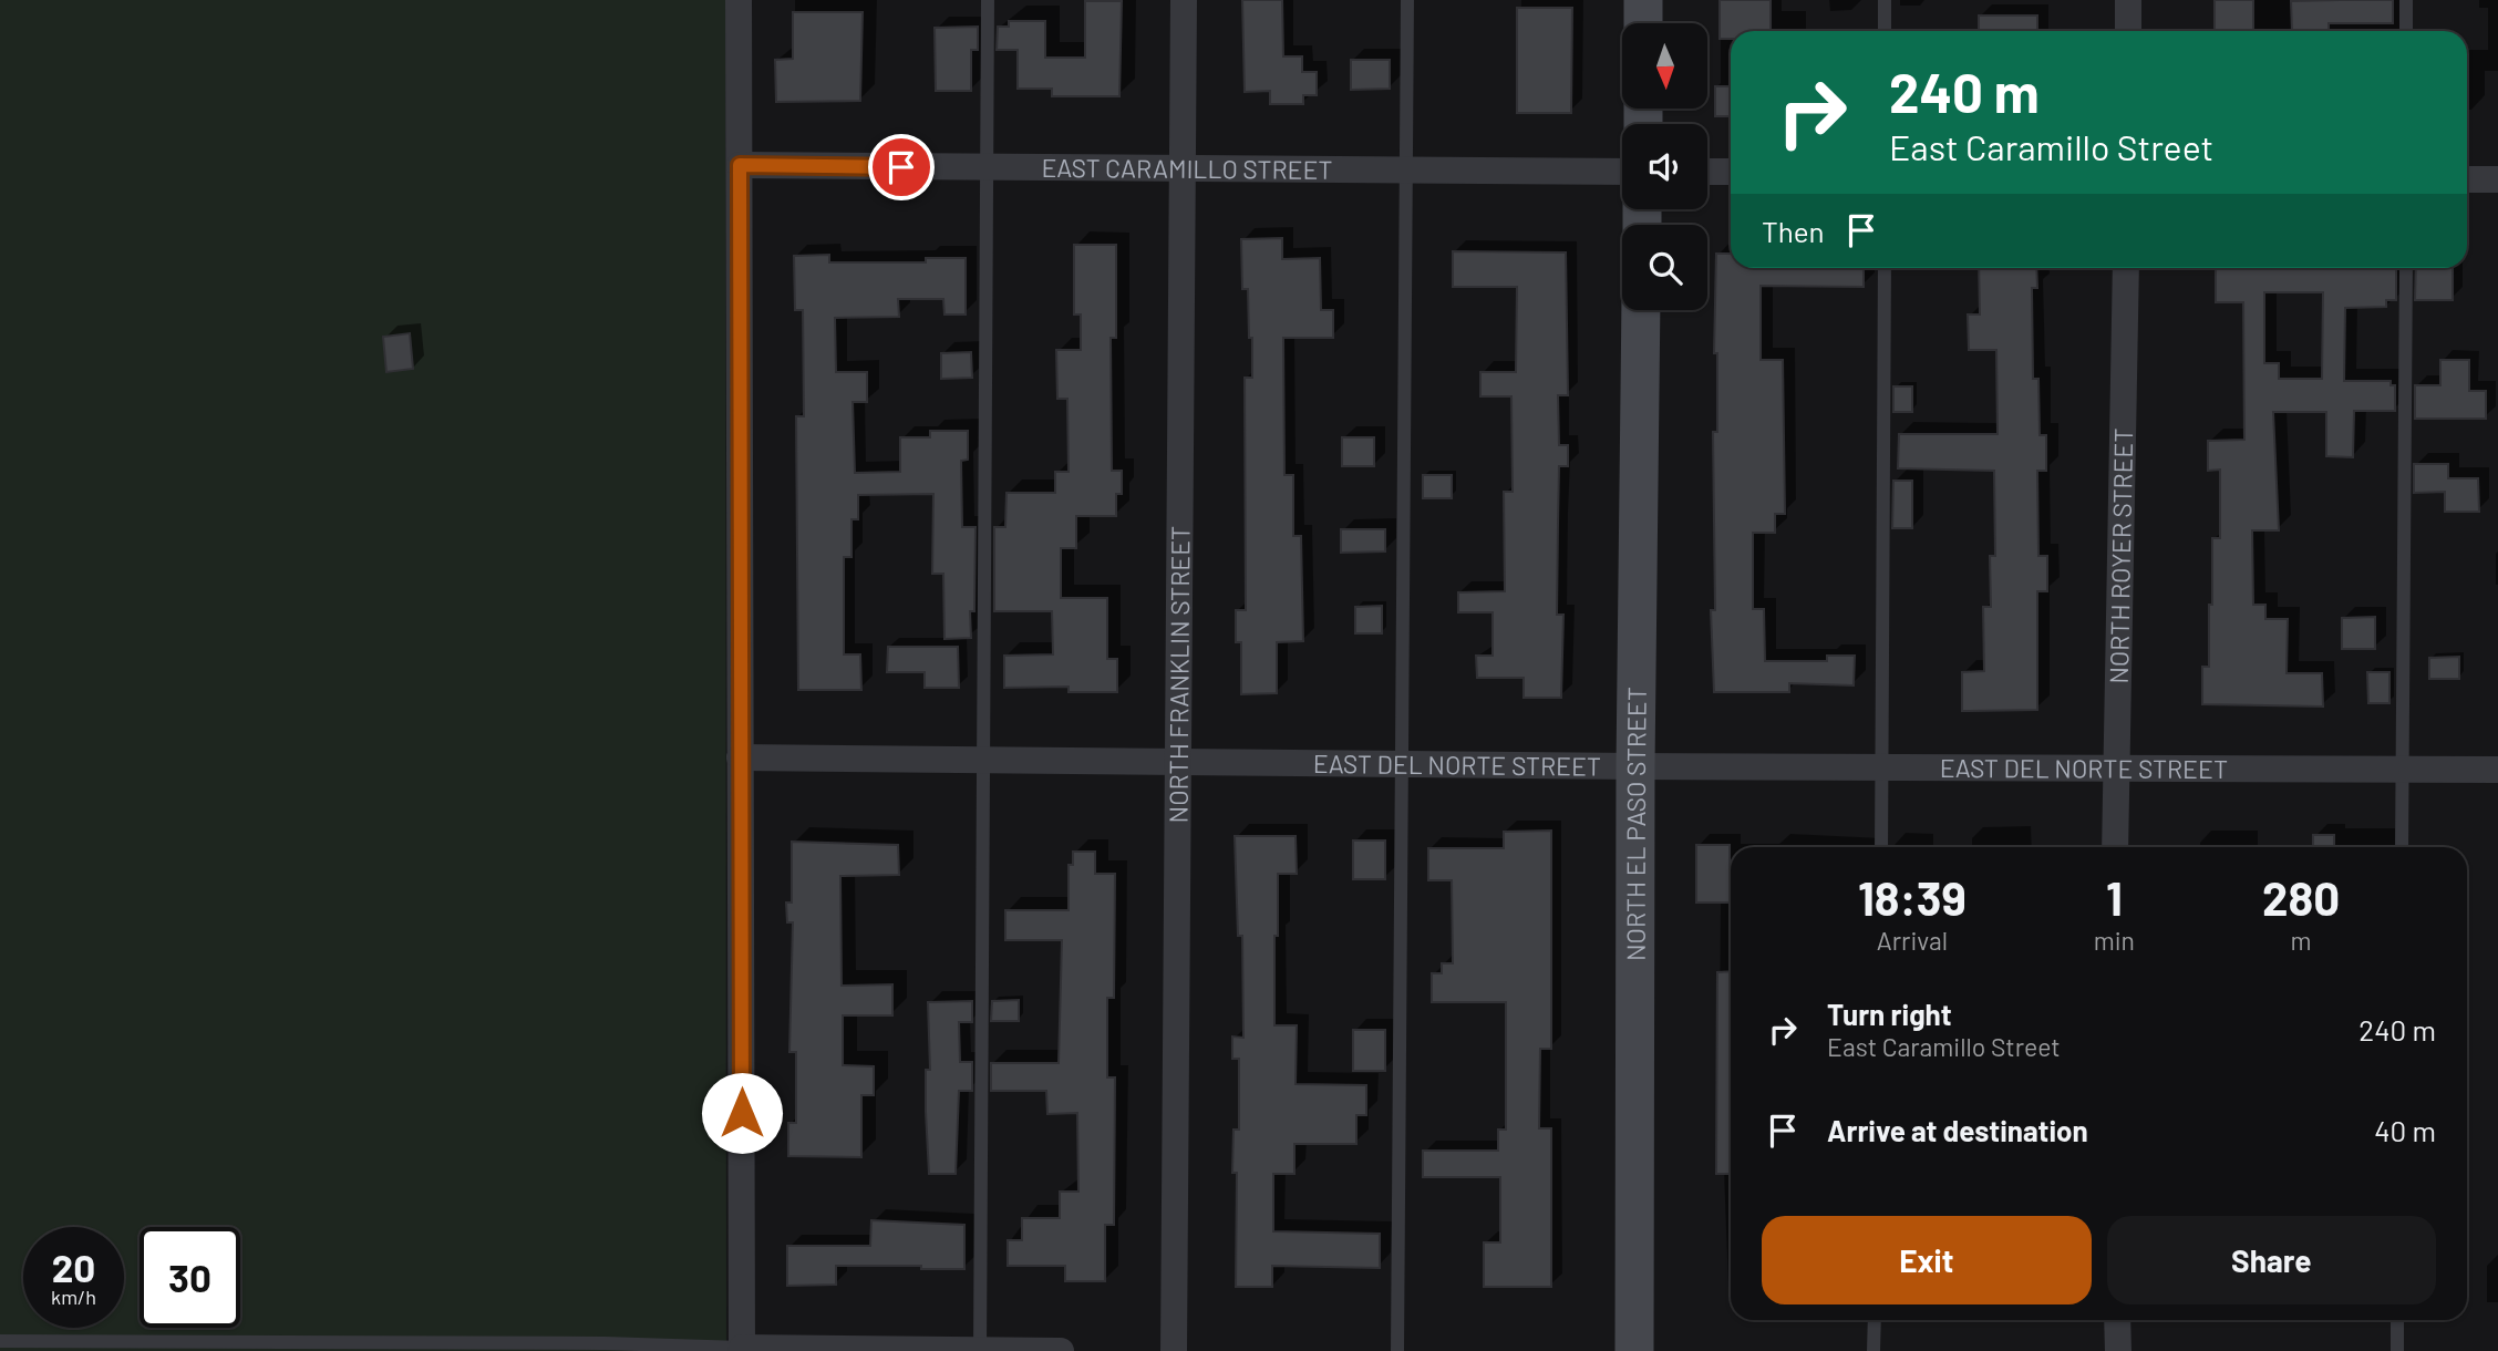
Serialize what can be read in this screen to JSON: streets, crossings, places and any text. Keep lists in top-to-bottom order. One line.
{"streets":{"street":["EAST CARAMILLO STREET","NORTH ROYER STREET","NORTH FRANKLIN STREET","EAST DEL NORTE STREET","NORTH EL PASO STREET"]},"crossings":[["EAST CARAMILLO STREET","NORTH FRANKLIN STREET"],["NORTH ROYER STREET","EAST DEL NORTE STREET"],["NORTH FRANKLIN STREET","EAST DEL NORTE STREET"],["EAST DEL NORTE STREET","NORTH EL PASO STREET"]],"north":"bottom","page":{"turn":["240 m","East Caramillo Street"],"then":"Then","eta":["18:39","Arrival","1","min","280","m"],"list":[{"name":"Turn right","note":"East Caramillo Street","value":"240 m"},{"name":"Arrive at destination","value":"40 m"}],"buttons":["Exit","Share"],"speed":"20 km/h","limit":"30"}}
